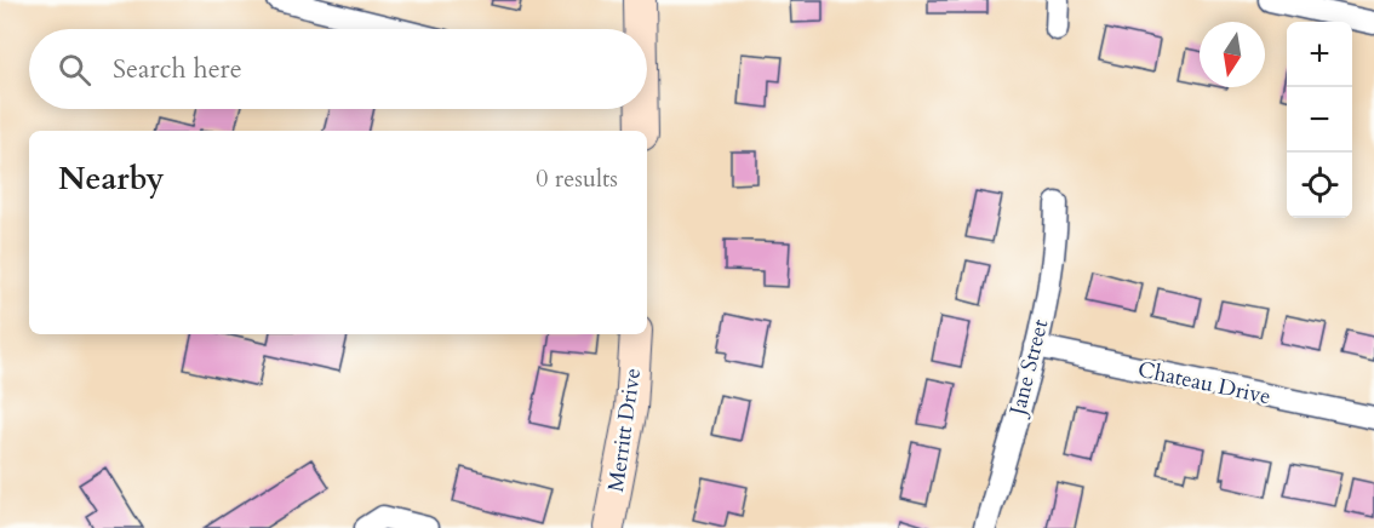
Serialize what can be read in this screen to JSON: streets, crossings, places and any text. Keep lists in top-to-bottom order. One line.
{"streets":{"main road":["Merritt Drive"],"street":["Jane Street","Chateau Drive"]},"crossings":[["Jane Street","Chateau Drive"]],"north":"bottom","page":{"map_buttons":["+","−"],"search":"Search here","heading":["Nearby","0 results"]}}
